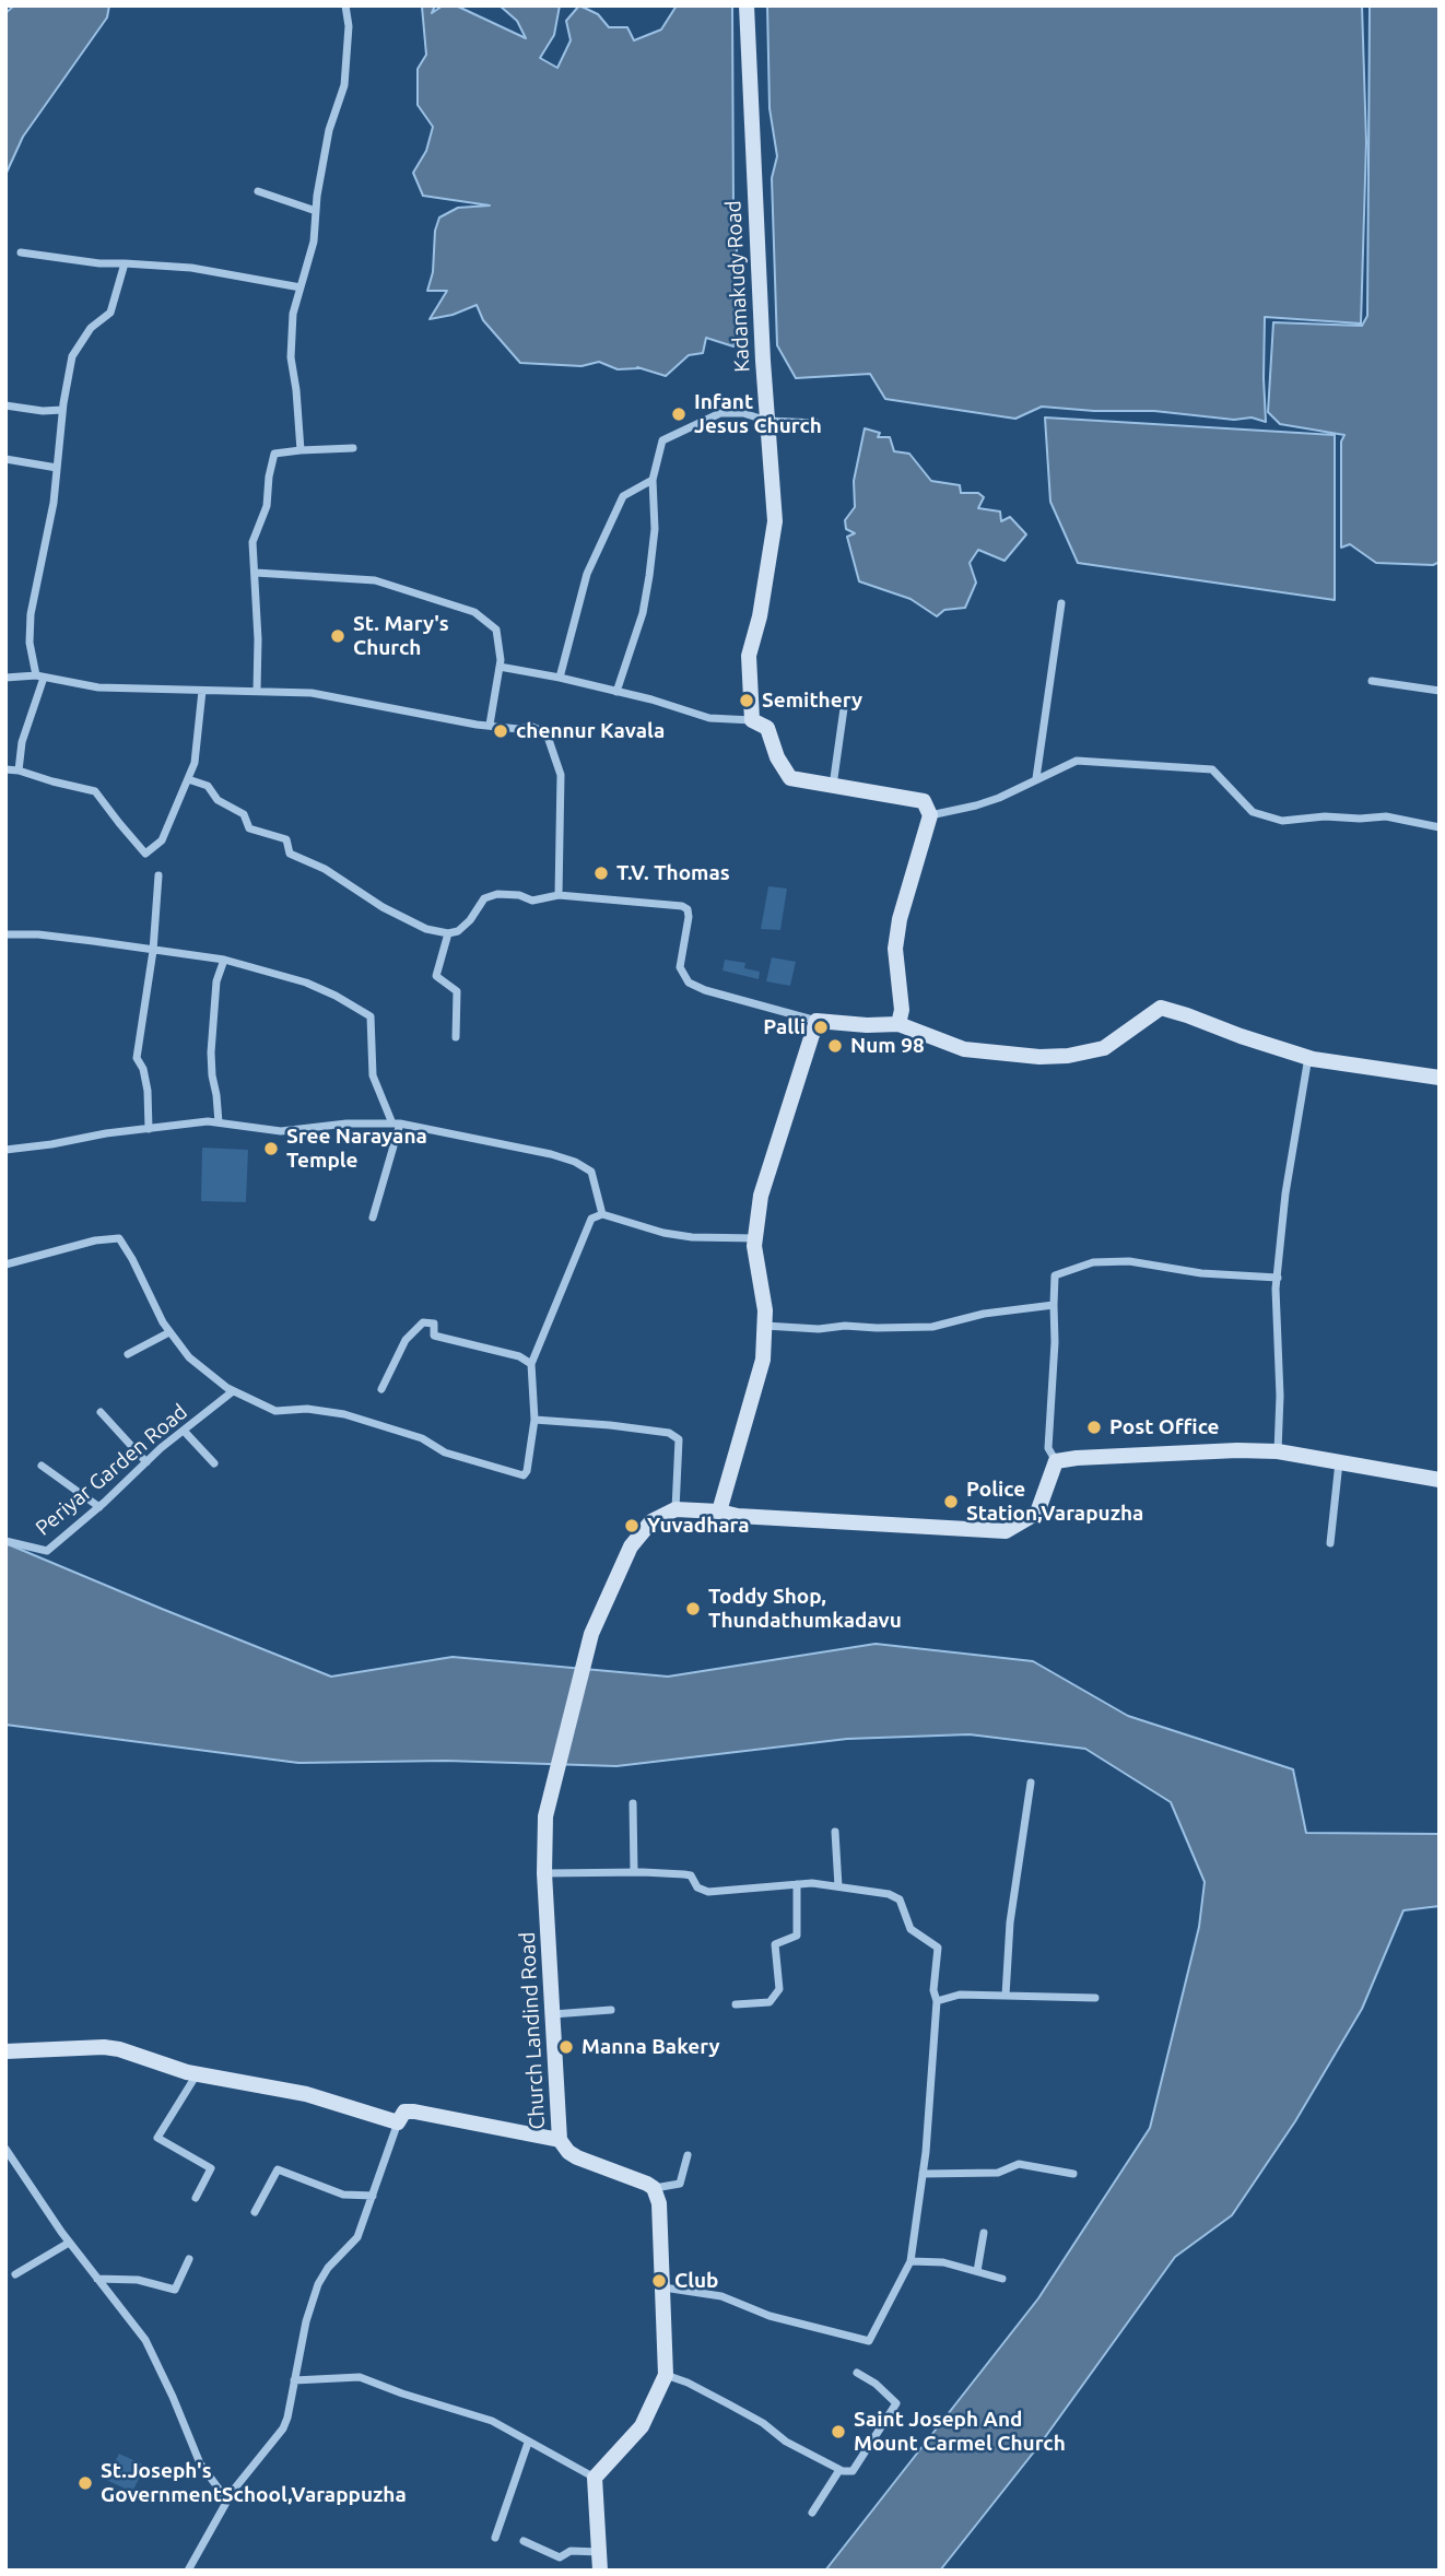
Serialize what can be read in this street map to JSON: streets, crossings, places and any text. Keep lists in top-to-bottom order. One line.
{"streets":{"street":["Kadamakudy Road","Periyar Garden Road","Church Landind Road"]},"places":["Infant Jesus Church","St. Mary's Church","Semithery","chennur Kavala","T.V. Thomas","Palli","Num 98","Sree Narayana Temple","Post Office","Police Station,Varapuzha","Yuvadhara","Toddy Shop, Thundathumkadavu","Manna Bakery","Club","Saint Joseph And Mount Carmel Church","St.Joseph's GovernmentSchool,Varappuzha"]}
